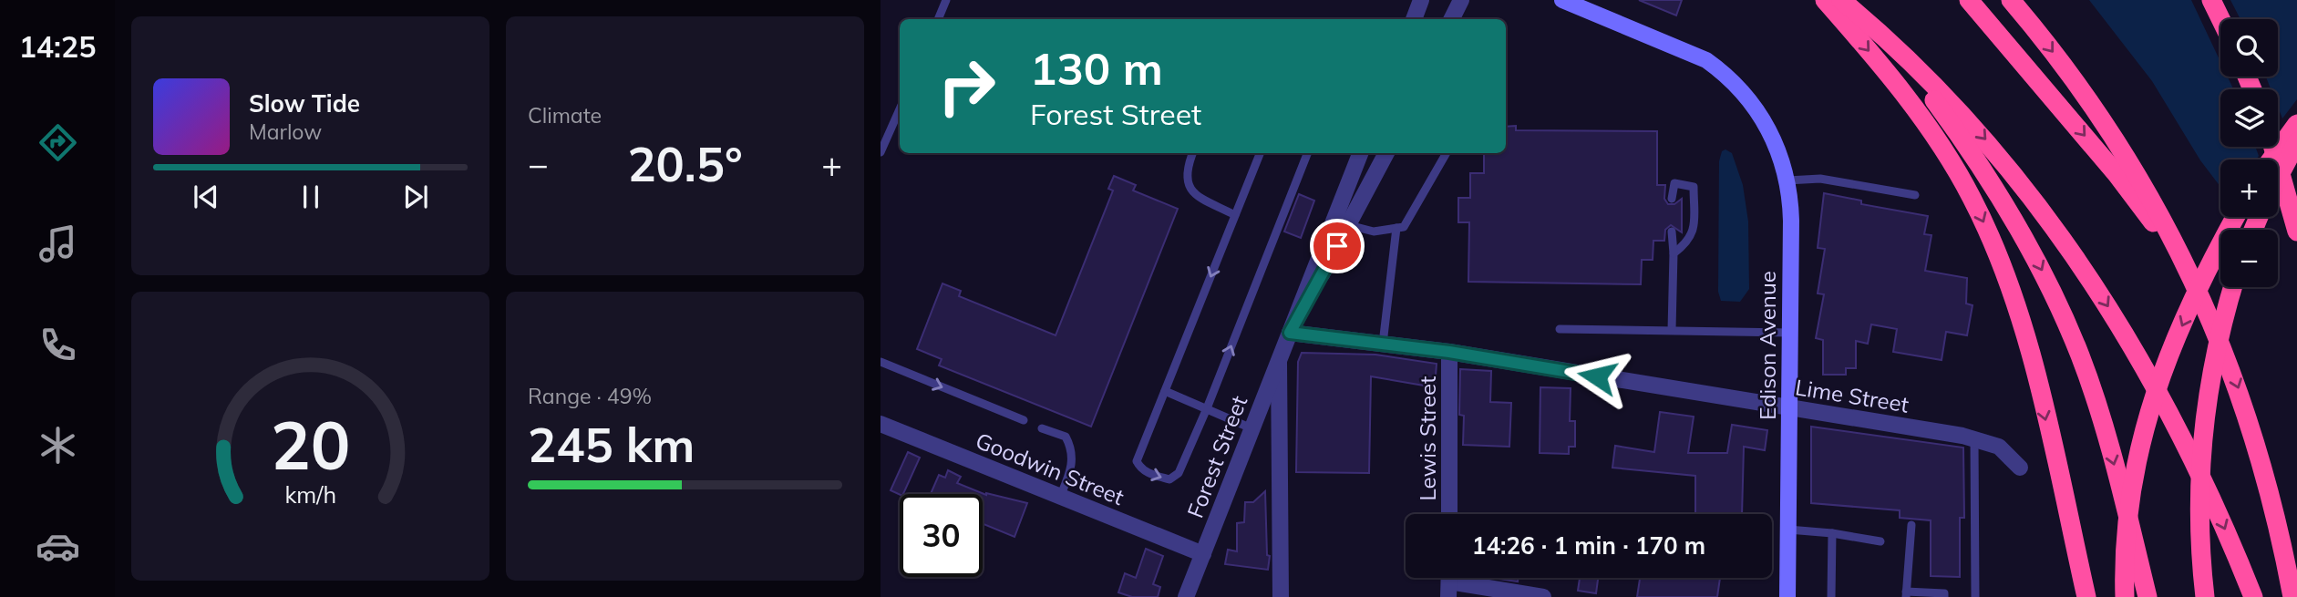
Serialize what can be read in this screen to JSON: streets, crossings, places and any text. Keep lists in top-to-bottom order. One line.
{"streets":{"main road":["Edison Avenue"],"street":["Lime Street","Lewis Street","Forest Street","Goodwin Street"]},"crossings":[["Edison Avenue","Lime Street"],["Lime Street","Lewis Street"],["Lime Street","Forest Street"],["Forest Street","Goodwin Street"]],"page":{"tabs":"14:25","tile":["Climate",["Range · 49%","245 km"]],"map_buttons":["+","−"],"turn":["130 m","Forest Street"],"song":["Slow Tide","Marlow"],"heat":["−","20.5°","+"],"limit":"30","trip":"14:26 · 1 min · 170 m","gauge":["20","km/h"]}}
